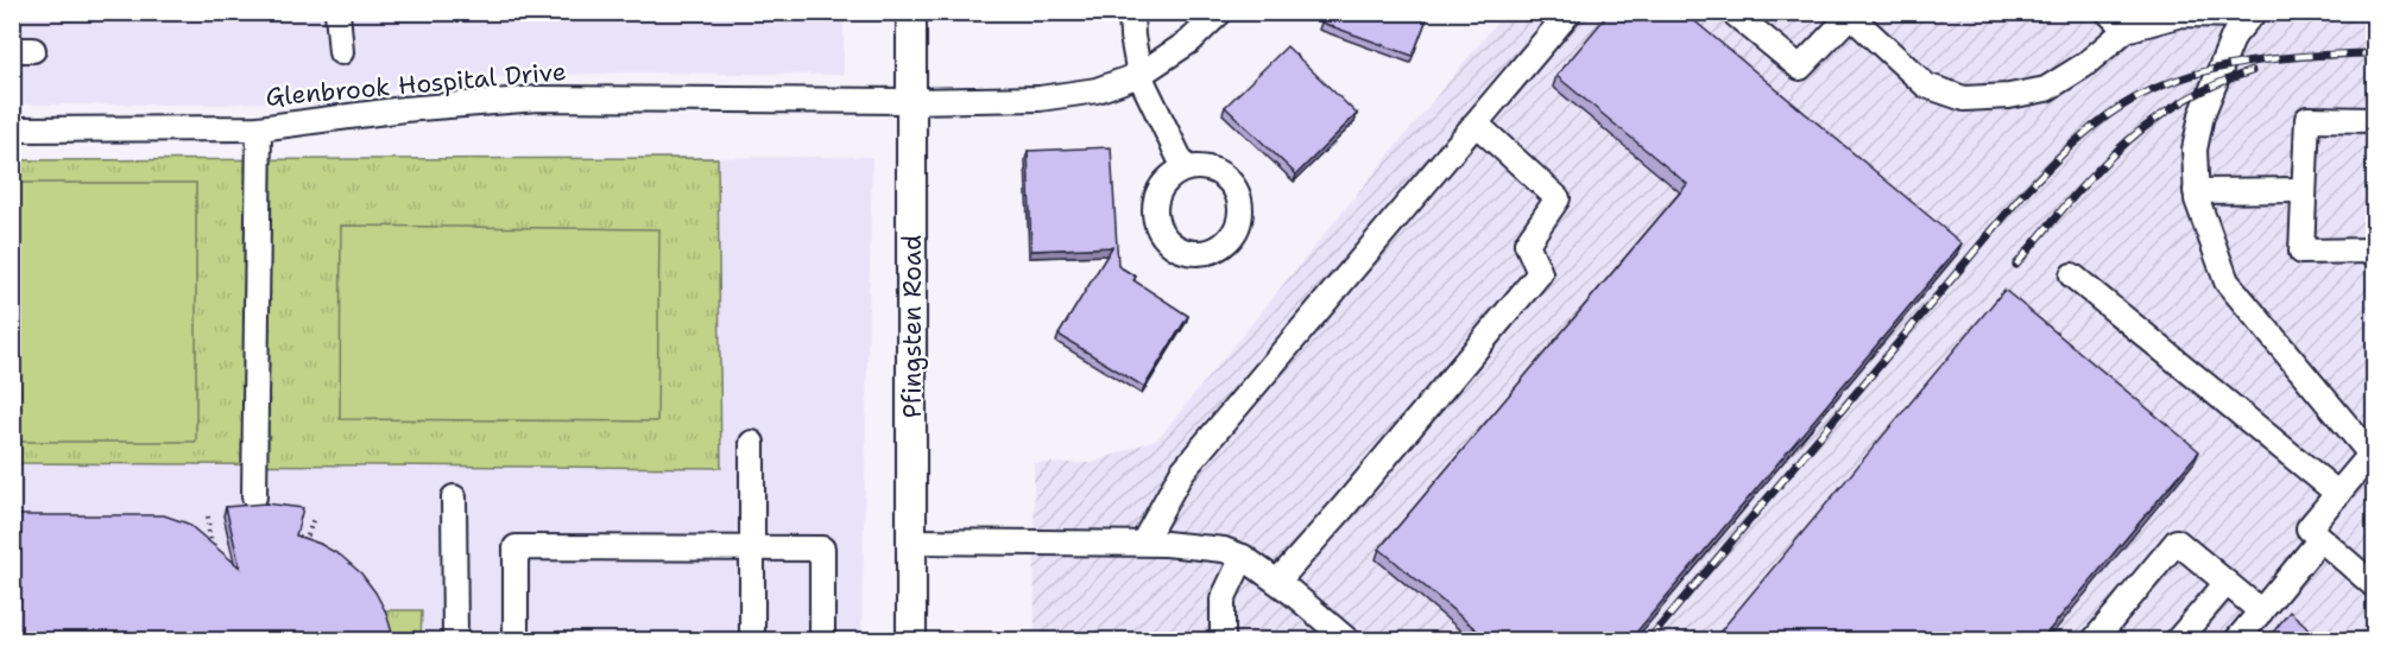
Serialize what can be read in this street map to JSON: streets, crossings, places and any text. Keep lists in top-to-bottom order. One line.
{"streets":{"main road":["Pfingsten Road"],"street":["Glenbrook Hospital Drive"]},"crossings":[["Glenbrook Hospital Drive","Pfingsten Road"]]}
